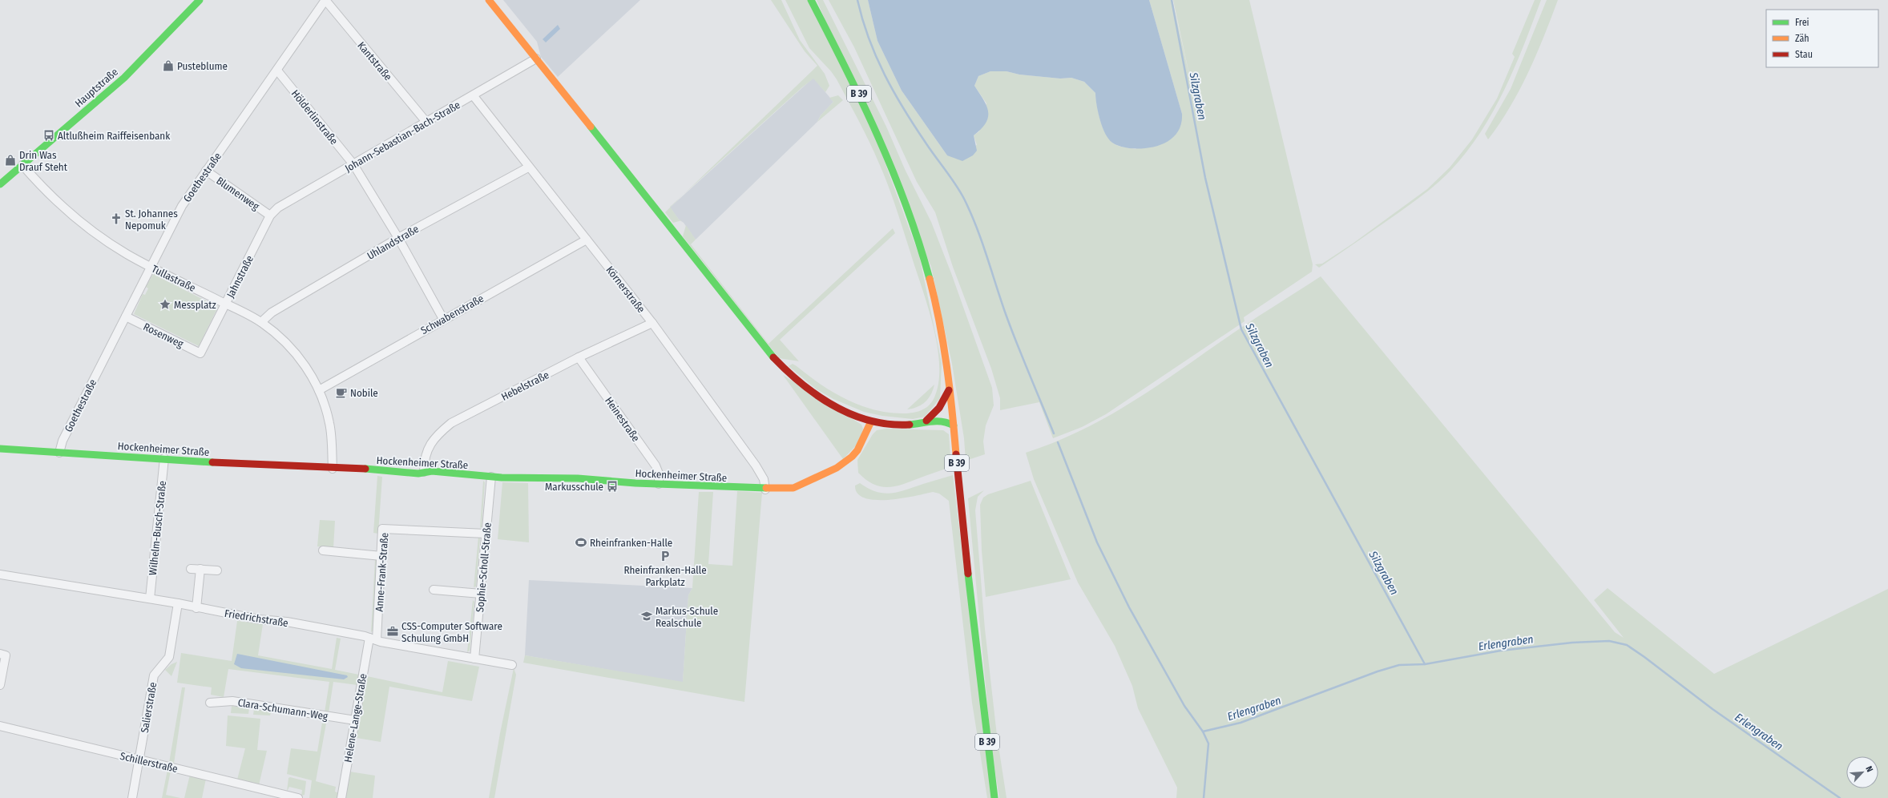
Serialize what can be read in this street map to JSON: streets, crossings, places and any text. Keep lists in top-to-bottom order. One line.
{"streets":{"street":["Kantstraße","Hauptstraße","B 39","Hölderlinstraße","Johann-Sebastian-Bach-Straße","Goethestraße","Blumenweg","Uhlandstraße","Jahnstraße","Tullastraße","Körnerstraße","Schwabenstraße","Rosenweg","Hebelstraße","Heinestraße","Hockenheimer Straße","Wilhelm-Busch-Straße","Sophie-Scholl-Straße","Anne-Frank-Straße","Friedrichstraße","Salierstraße","Clara-Schumann-Weg","Helene-Lange-Straße","Schillerstraße"]},"crossings":[["Kantstraße","Johann-Sebastian-Bach-Straße"],["Kantstraße","Goethestraße"],["Hauptstraße","Tullastraße"],["Hölderlinstraße","Johann-Sebastian-Bach-Straße"],["Hölderlinstraße","Goethestraße"],["Hölderlinstraße","Uhlandstraße"],["Hölderlinstraße","Schwabenstraße"],["Johann-Sebastian-Bach-Straße","Blumenweg"],["Johann-Sebastian-Bach-Straße","Jahnstraße"],["Johann-Sebastian-Bach-Straße","Körnerstraße"],["Goethestraße","Blumenweg"],["Goethestraße","Tullastraße"],["Goethestraße","Rosenweg"],["Goethestraße","Hockenheimer Straße"],["Blumenweg","Jahnstraße"],["Uhlandstraße","Tullastraße"],["Uhlandstraße","Körnerstraße"],["Jahnstraße","Tullastraße"],["Jahnstraße","Rosenweg"],["Tullastraße","Schwabenstraße"],["Tullastraße","Hockenheimer Straße"],["Körnerstraße","Schwabenstraße"],["Körnerstraße","Hebelstraße"],["Körnerstraße","Hockenheimer Straße"],["Hebelstraße","Heinestraße"],["Hebelstraße","Hockenheimer Straße"],["Heinestraße","Hockenheimer Straße"],["Hockenheimer Straße","Wilhelm-Busch-Straße"],["Hockenheimer Straße","Sophie-Scholl-Straße"],["Wilhelm-Busch-Straße","Friedrichstraße"],["Sophie-Scholl-Straße","Anne-Frank-Straße"],["Sophie-Scholl-Straße","Friedrichstraße"],["Anne-Frank-Straße","Friedrichstraße"],["Anne-Frank-Straße","Helene-Lange-Straße"],["Friedrichstraße","Salierstraße"],["Friedrichstraße","Helene-Lange-Straße"],["Salierstraße","Schillerstraße"],["Clara-Schumann-Weg","Helene-Lange-Straße"]],"water":["Silzgraben","Erlengraben"],"places":{"shop":["Pusteblume","Drin Was Drauf Steht"],"bus stop":["Altlußheim Raiffeisenbank","Markusschule"],"church":["St. Johannes Nepomuk"],"place":["Messplatz"],"cafe":["Nobile"],"sports":["Rheinfranken-Halle"],"parking":["Rheinfranken-Halle Parkplatz"],"school or university":["Markus-Schule Realschule"],"office":["CSS-Computer Software Schulung GmbH"]},"legend":["Frei","Zäh","Stau"],"north":"top right"}
